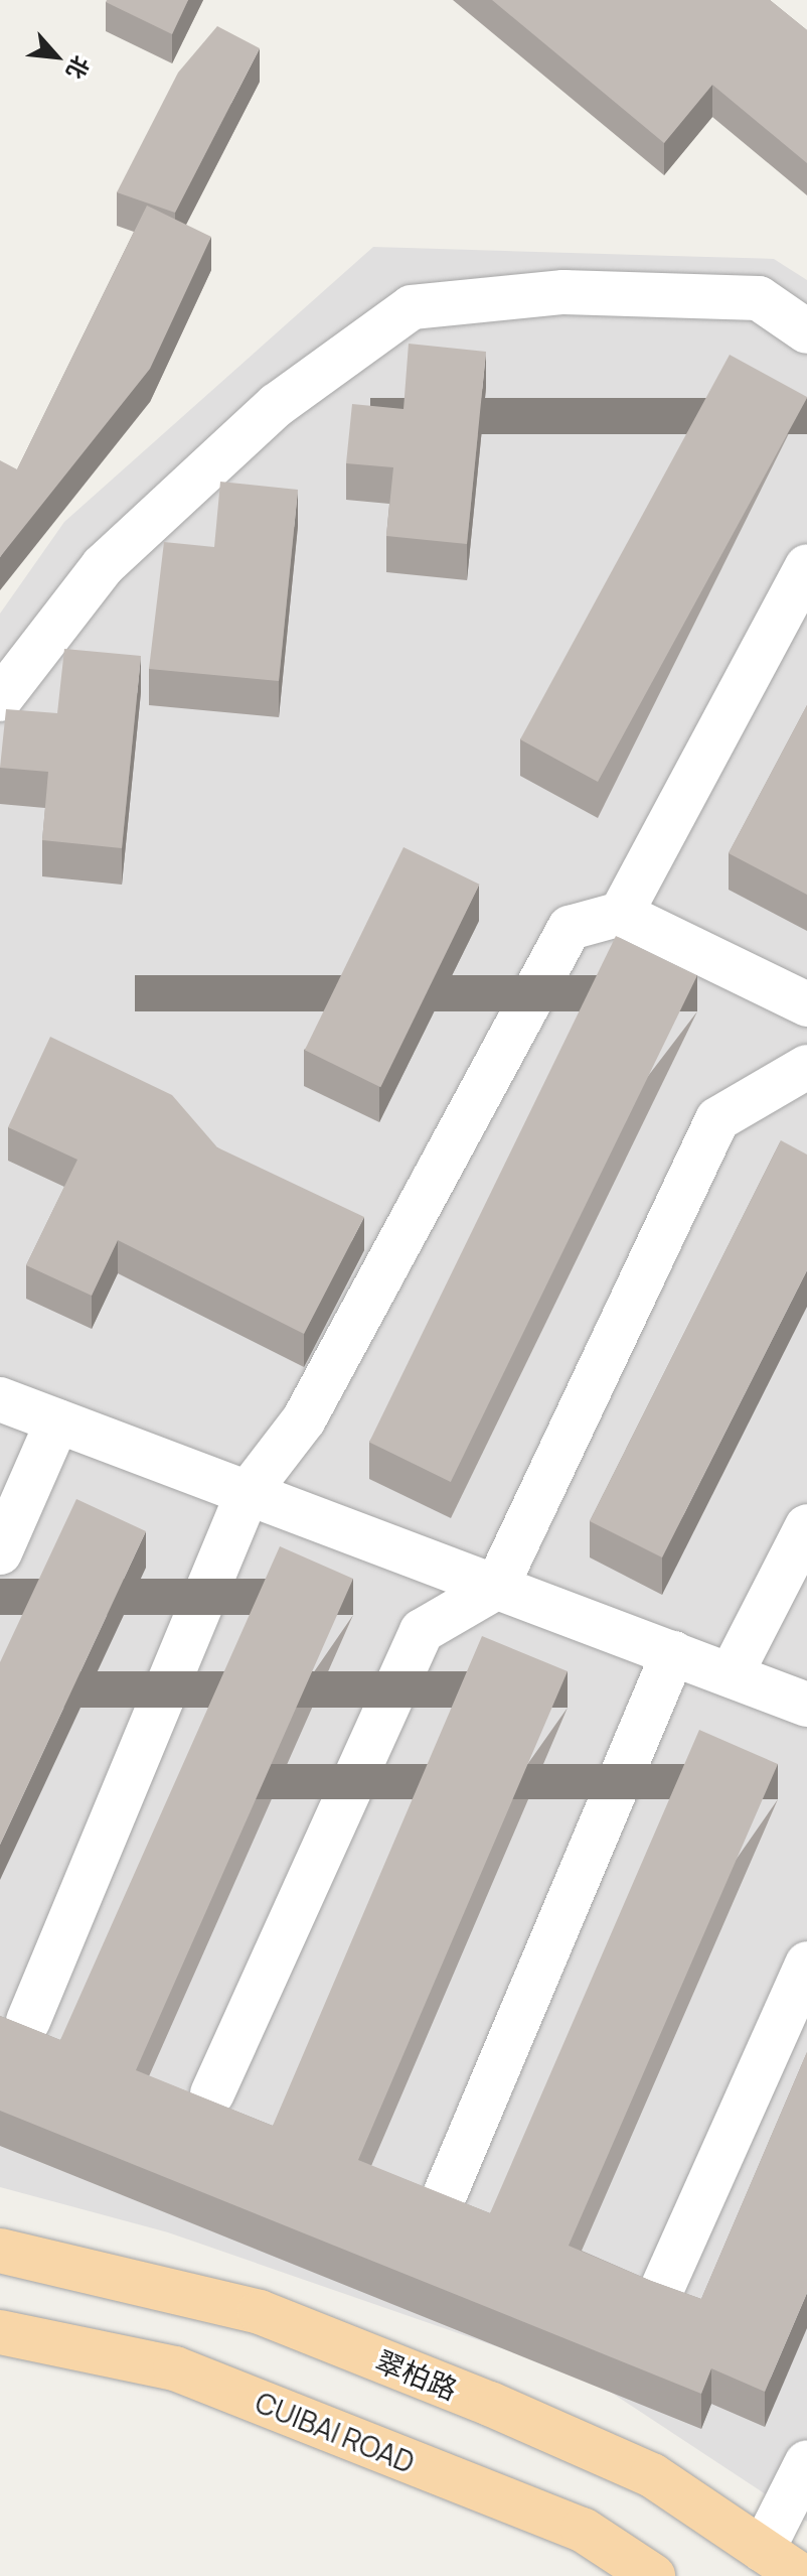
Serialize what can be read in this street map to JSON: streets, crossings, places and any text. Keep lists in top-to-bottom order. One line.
{"streets":{"main road":["翠柏路","CUIBAI ROAD"]},"north":"bottom right"}
